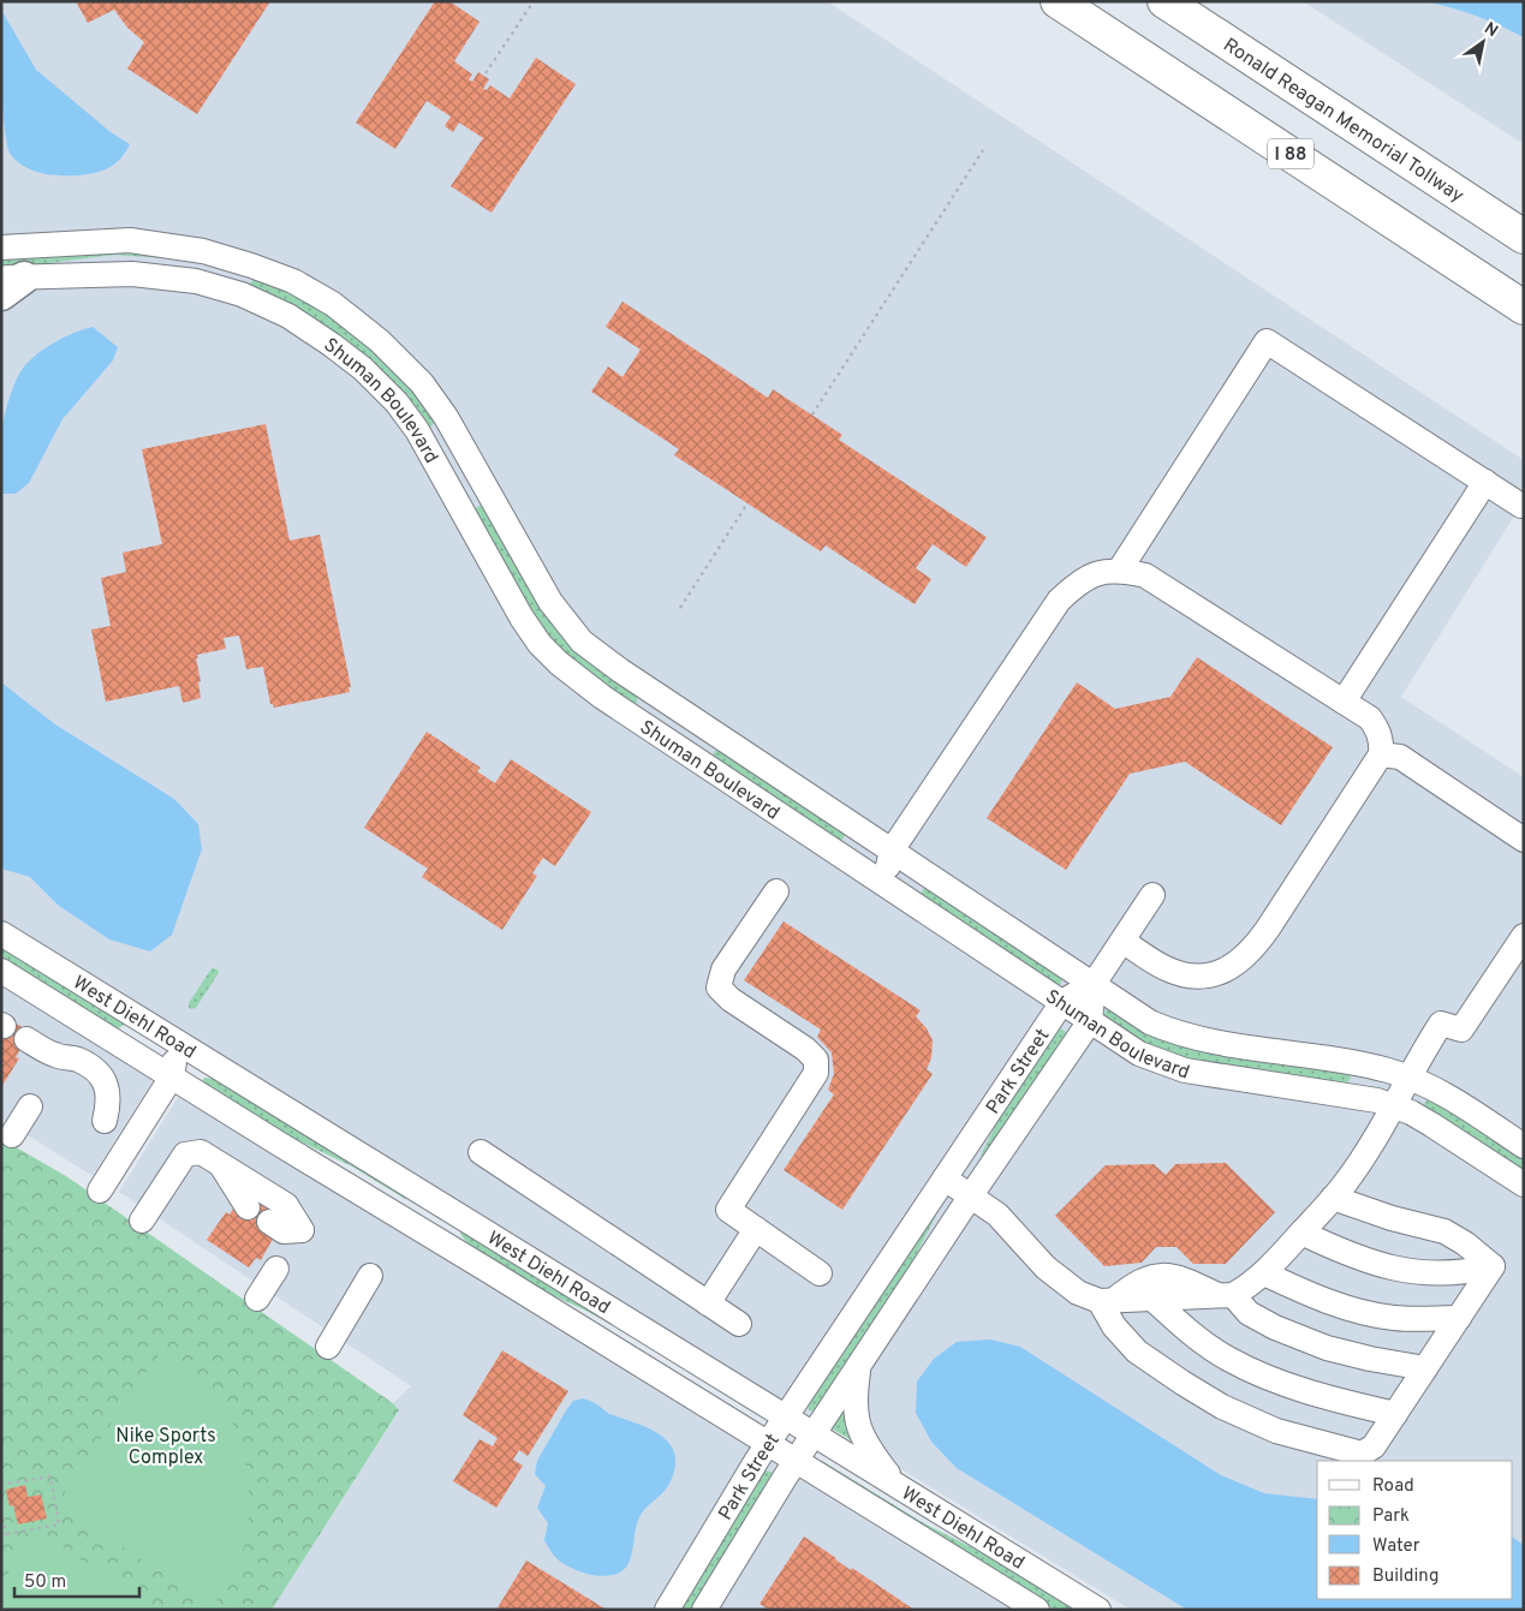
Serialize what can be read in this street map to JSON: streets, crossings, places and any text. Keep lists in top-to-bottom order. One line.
{"streets":{"highway":["Ronald Reagan Memorial Tollway","I 88"],"street":["Shuman Boulevard","West Diehl Road","Park Street"]},"crossings":[["Shuman Boulevard","Park Street"],["West Diehl Road","Park Street"]],"parks":["Nike Sports Complex"],"legend":["Road","Park","Water","Building"],"scale_bar":"50 m","north":"top right"}
